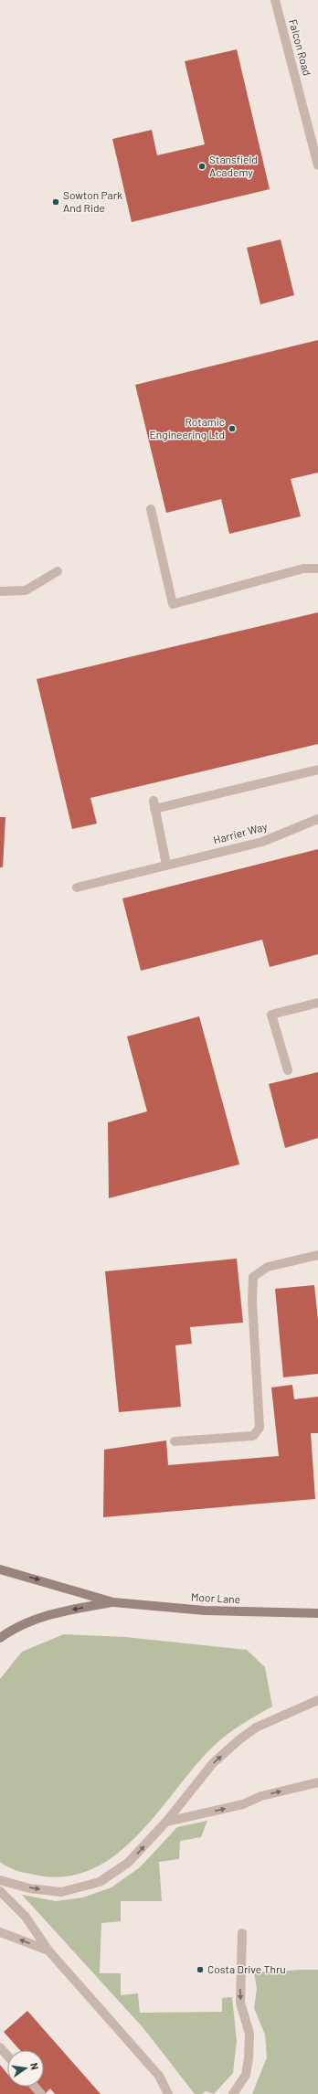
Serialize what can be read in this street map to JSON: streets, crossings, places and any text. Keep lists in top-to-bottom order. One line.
{"streets":{"main road":["Moor Lane"],"street":["Falcon Road","Harrier Way"]},"places":["Stansfield Academy","Sowton Park And Ride","Rotamic Engineering Ltd","Costa Drive Thru"],"north":"right"}
